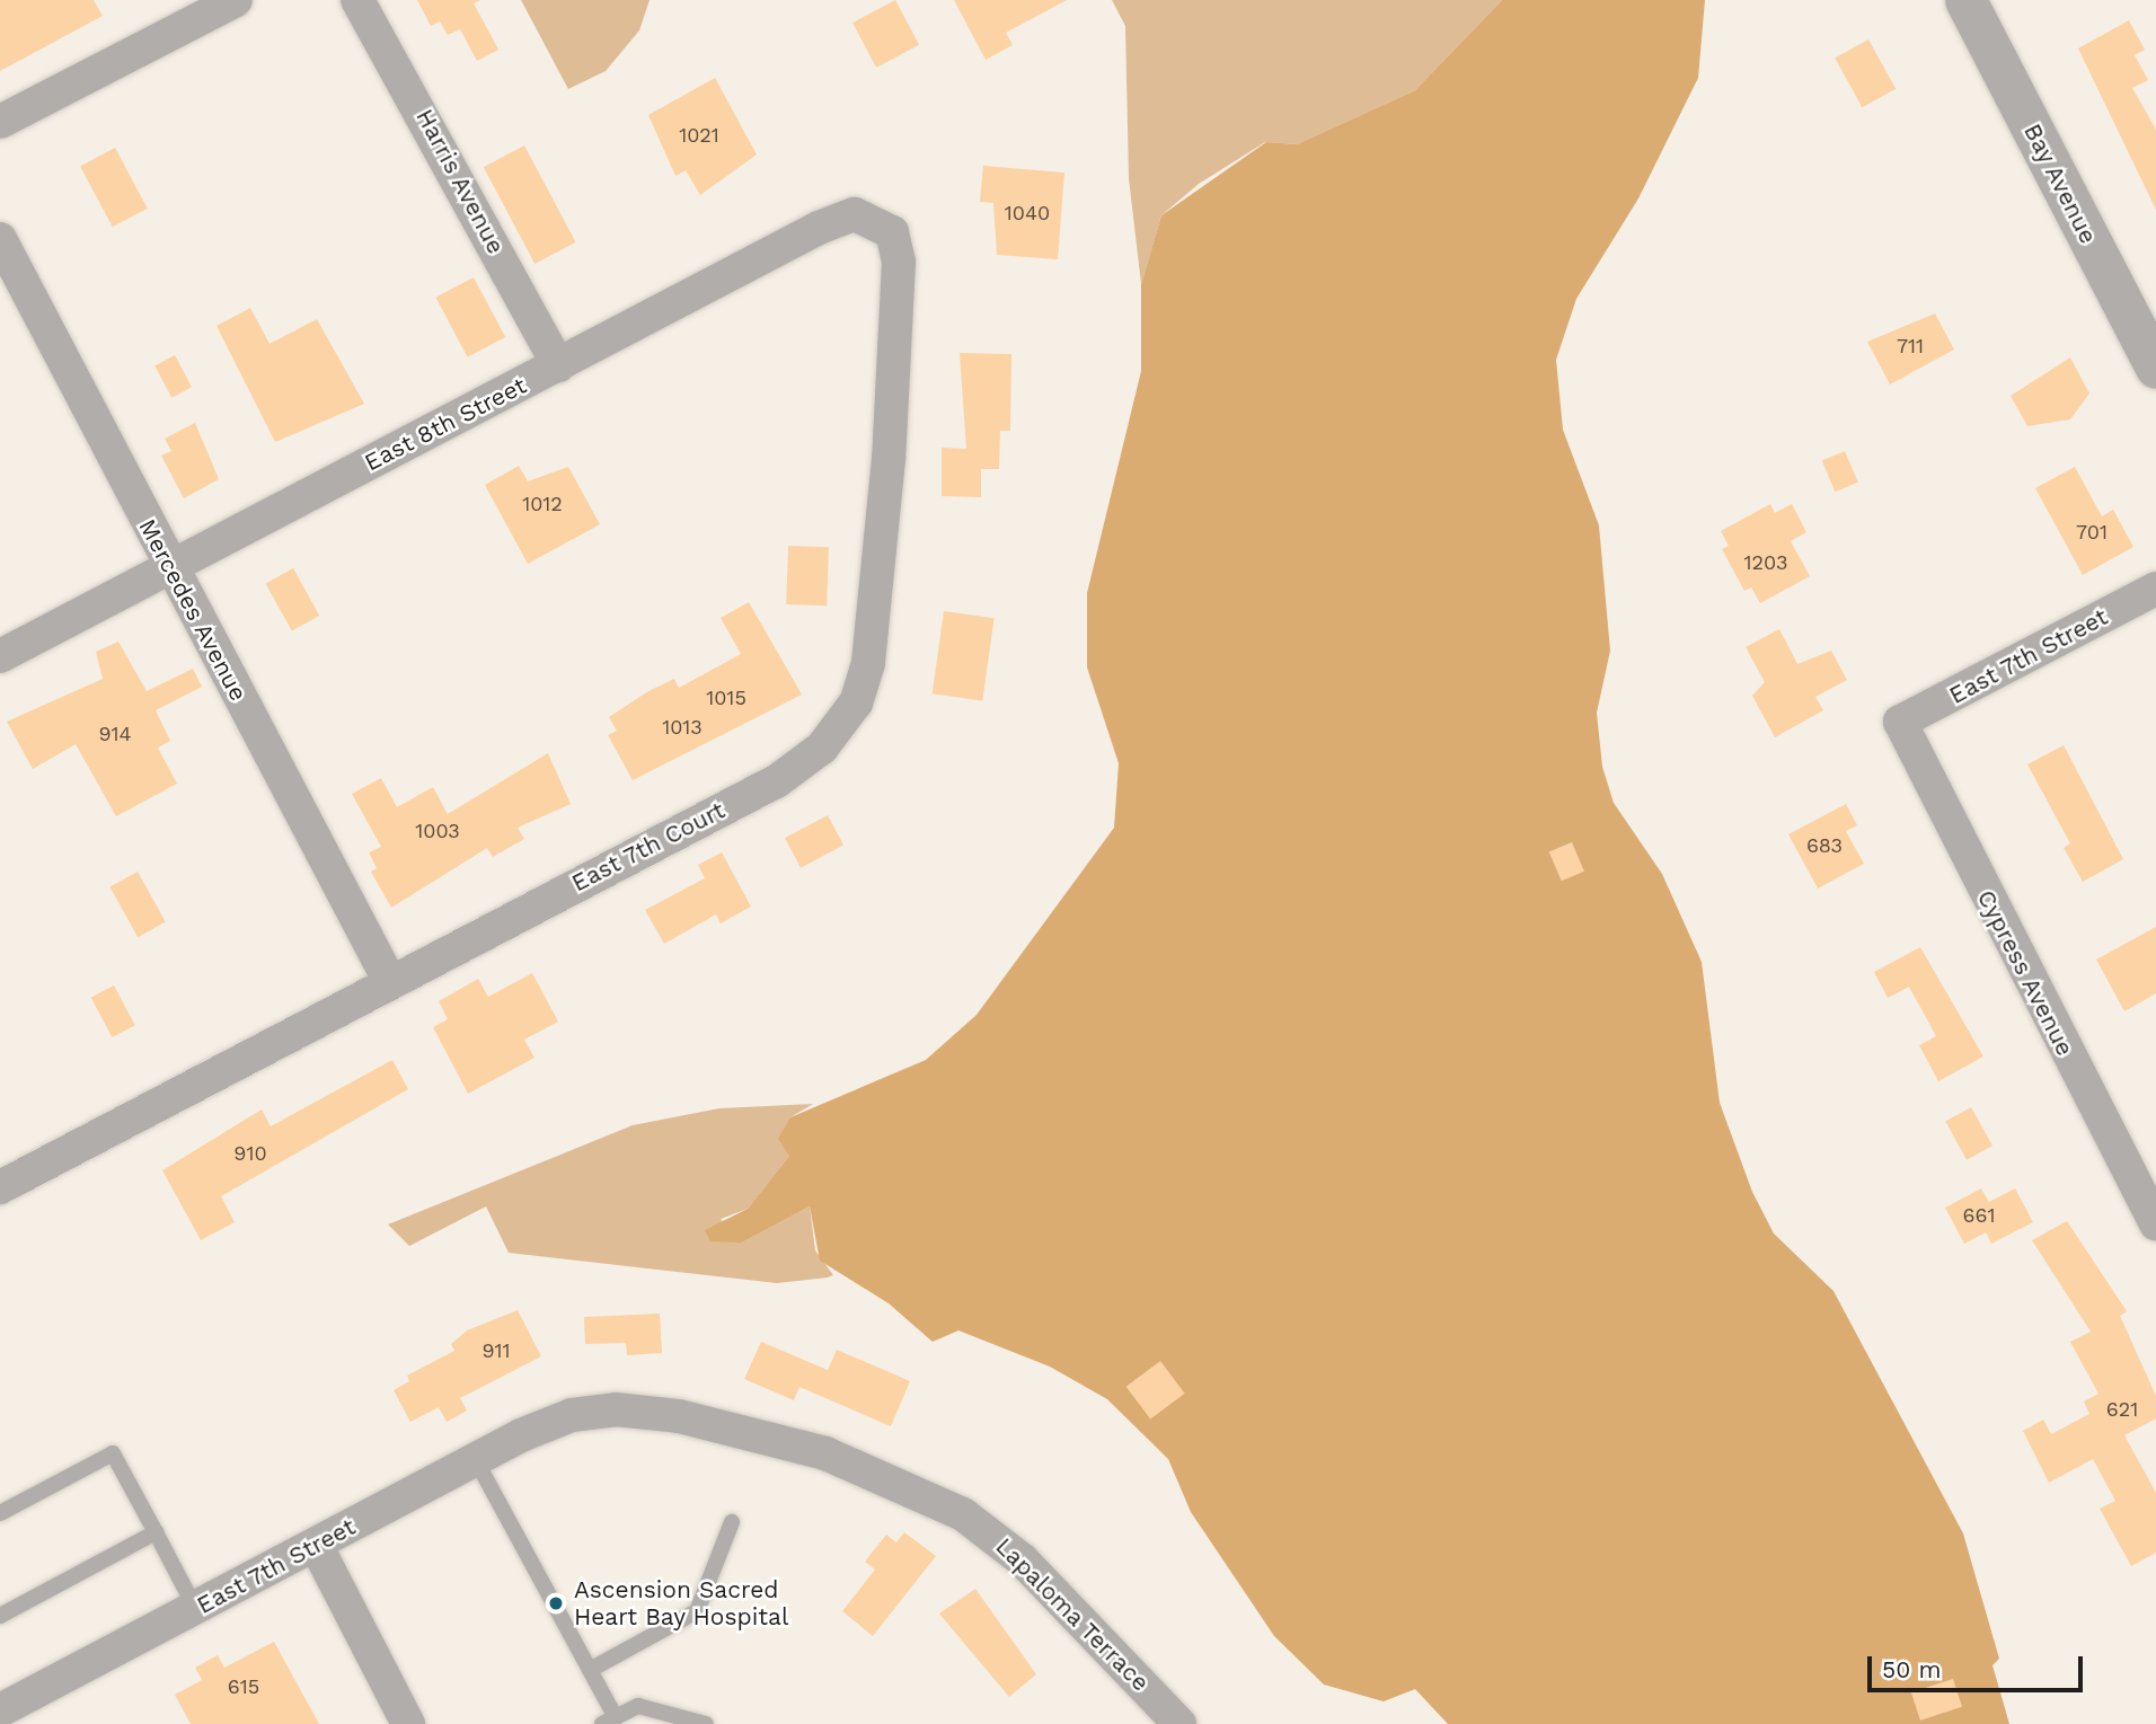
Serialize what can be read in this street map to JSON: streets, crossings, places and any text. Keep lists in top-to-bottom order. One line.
{"streets":{"street":["Harris Avenue","Bay Avenue","East 8th Street","Mercedes Avenue","East 7th Street","East 7th Court","Cypress Avenue","Lapaloma Terrace"]},"crossings":[["Harris Avenue","East 8th Street"],["East 8th Street","Mercedes Avenue"],["East 8th Street","East 7th Court"],["Mercedes Avenue","East 7th Court"],["East 7th Street","Cypress Avenue"],["East 7th Street","Lapaloma Terrace"]],"places":["Ascension Sacred Heart Bay Hospital"],"house_numbers":["1021","1040","711","1012","701","1203","1015","1013","914","1003","683","910","661","911","621","615"],"scale_bar":"50 m"}
